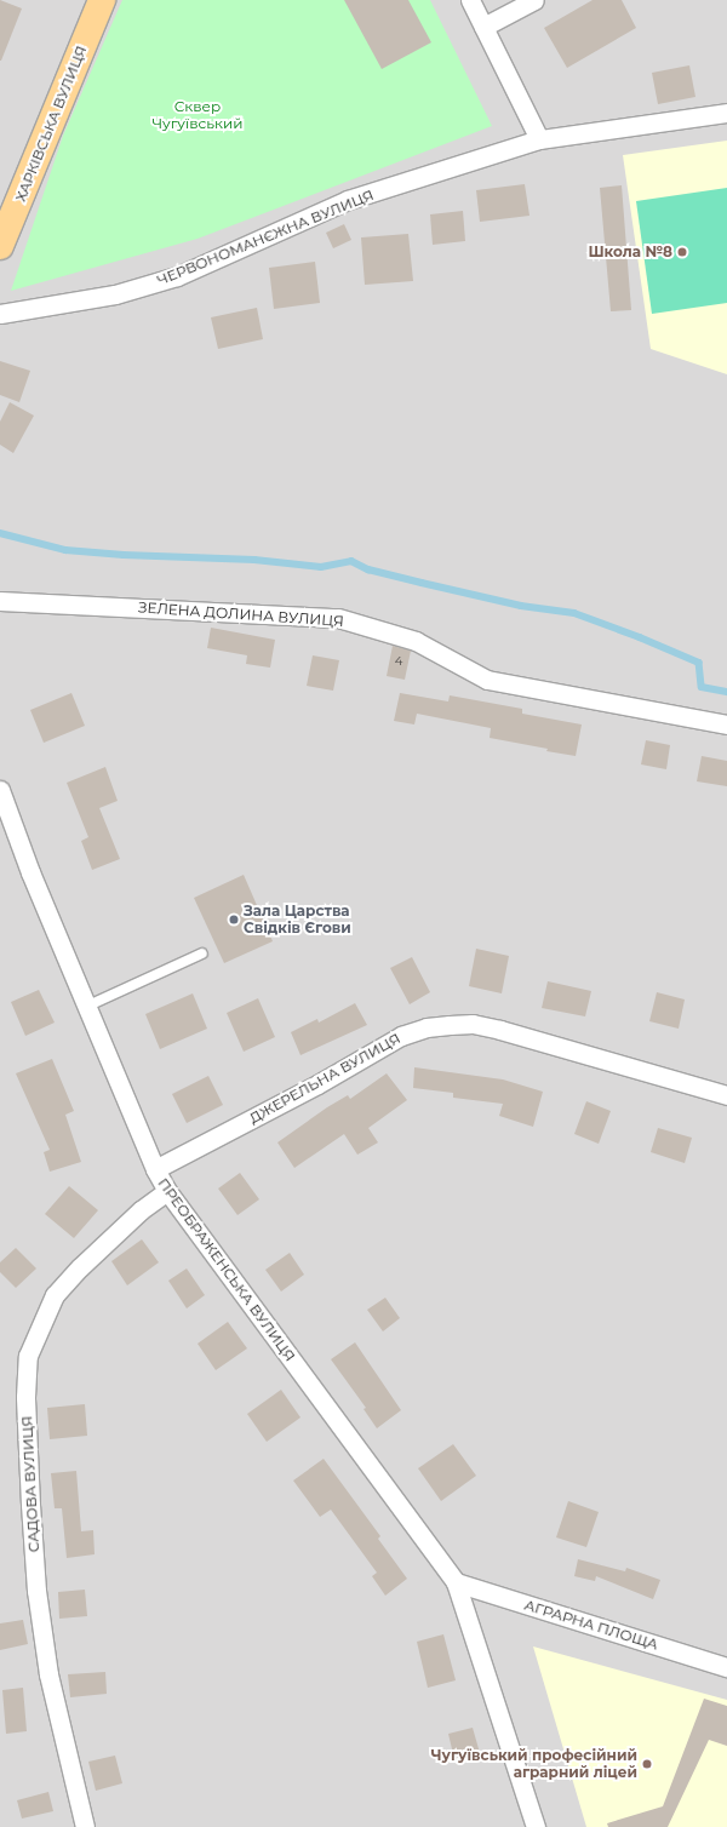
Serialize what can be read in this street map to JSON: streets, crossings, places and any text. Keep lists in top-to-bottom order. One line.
{"streets":{"main road":["ХАРКІВСЬКА ВУЛИЦЯ"],"street":["ЧЕРВОНОМАНЄЖНА ВУЛИЦЯ","ЗЕЛЕНА ДОЛИНА ВУЛИЦЯ","ДЖЕРЕЛЬНА ВУЛИЦЯ","ПРЕОБРАЖЕНСЬКА ВУЛИЦЯ","САДОВА ВУЛИЦЯ","АГРАРНА ПЛОЩА"]},"crossings":[["ДЖЕРЕЛЬНА ВУЛИЦЯ","ПРЕОБРАЖЕНСЬКА ВУЛИЦЯ"],["ПРЕОБРАЖЕНСЬКА ВУЛИЦЯ","САДОВА ВУЛИЦЯ"],["ПРЕОБРАЖЕНСЬКА ВУЛИЦЯ","АГРАРНА ПЛОЩА"]],"parks":["Сквер Чугуївський"],"places":["Школа №8","Зала Царства Свідків Єгови","Чугуївський професійний аграрний ліцей"],"house_numbers":["4"]}
